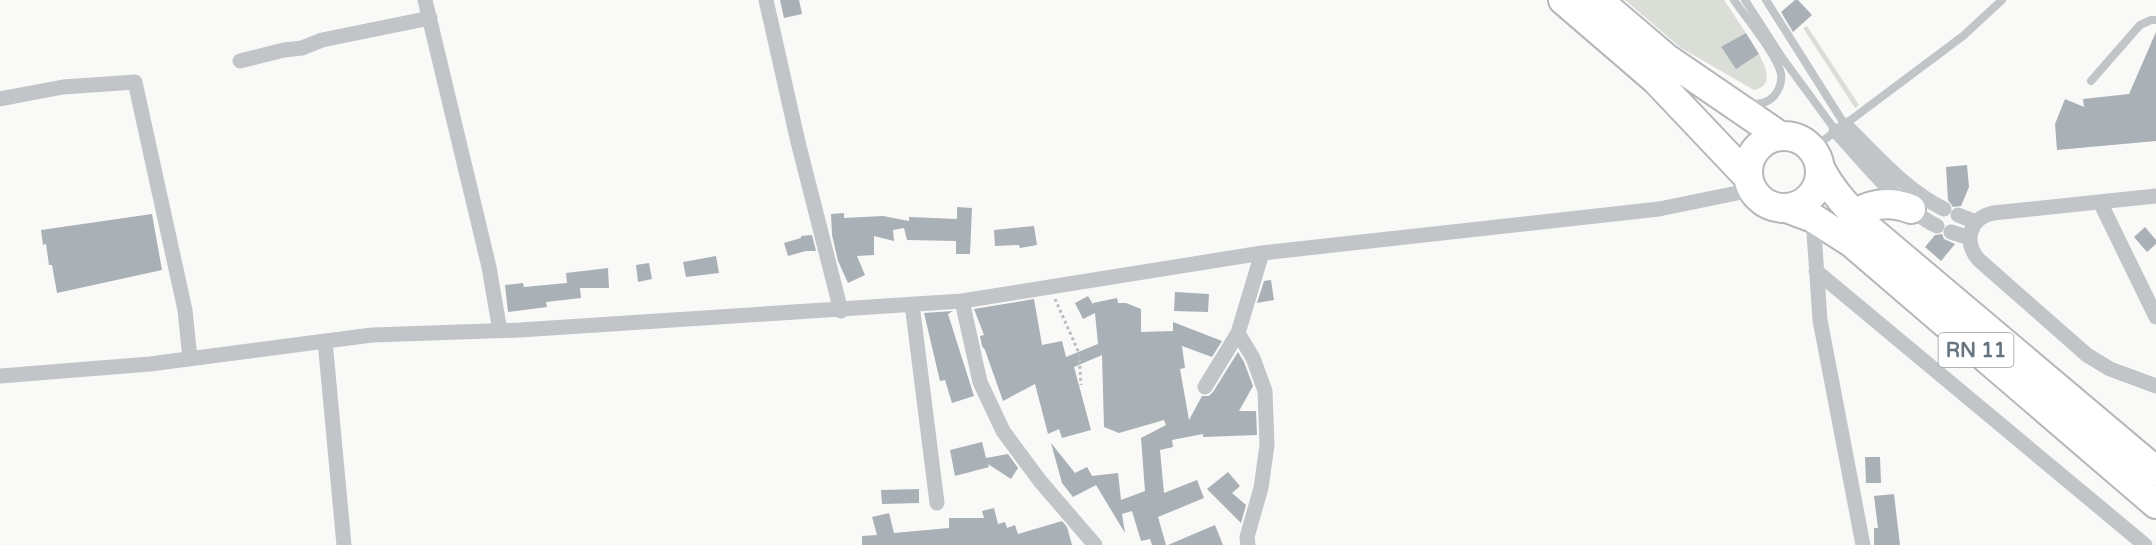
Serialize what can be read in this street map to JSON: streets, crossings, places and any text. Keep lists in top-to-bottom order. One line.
{"streets":{"highway":["RN 11"]}}
